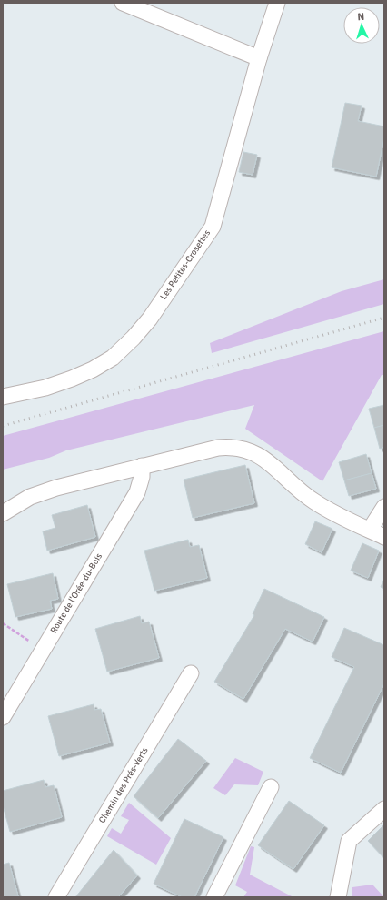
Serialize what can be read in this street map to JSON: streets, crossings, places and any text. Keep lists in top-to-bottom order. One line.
{"streets":{"street":["Les Petites-Crosettes","Route de l'Orée-du-Bois","Chemin des Prés-Verts"]},"north":"top"}
